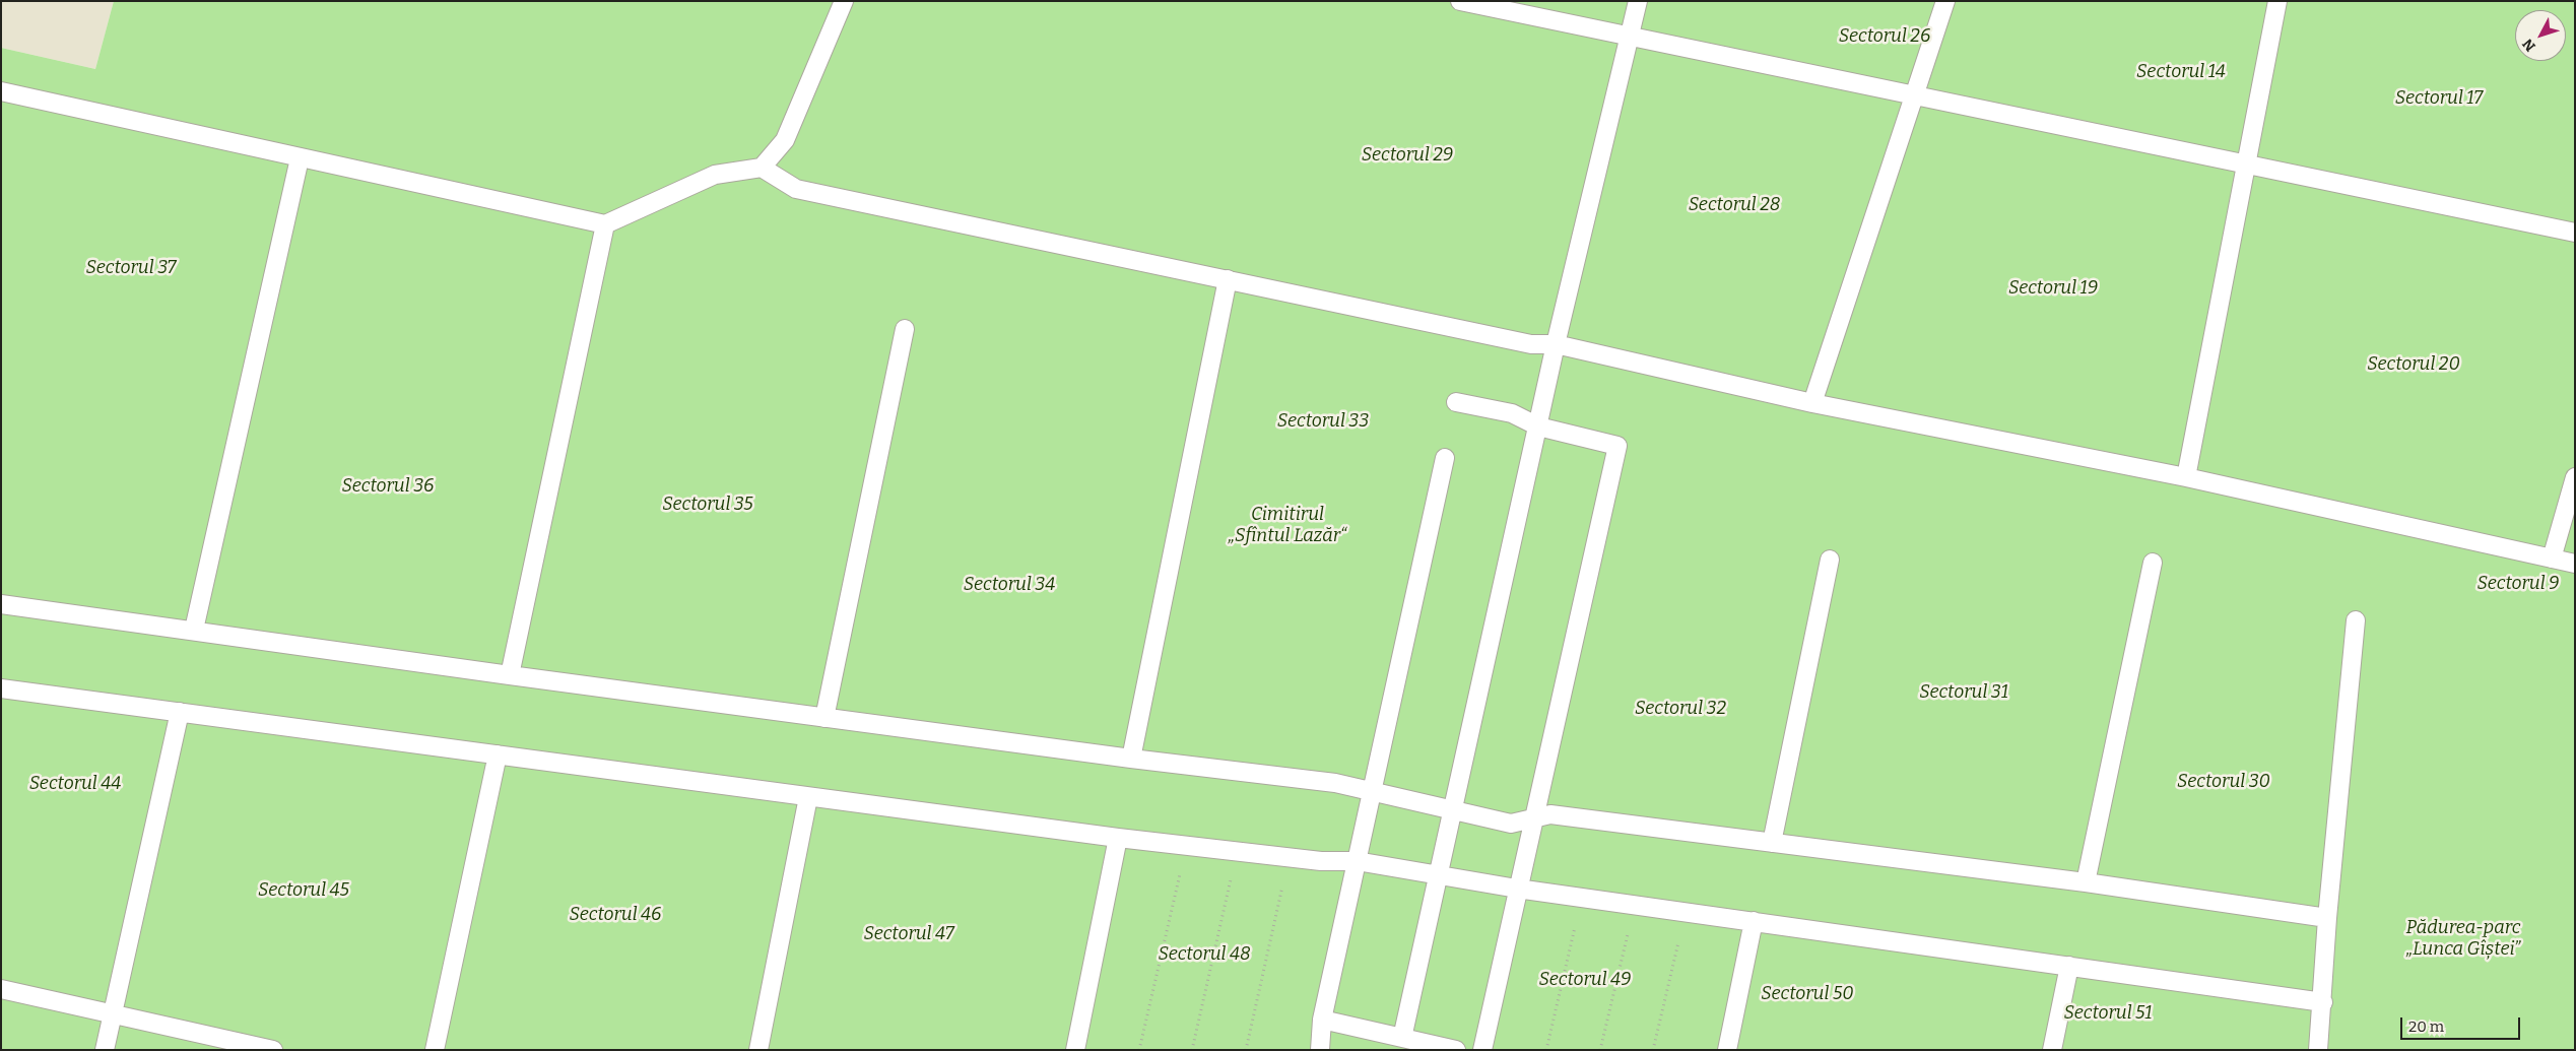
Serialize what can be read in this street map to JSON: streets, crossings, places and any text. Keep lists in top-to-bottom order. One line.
{"parks":["Sectorul 26","Sectorul 14","Sectorul 17","Sectorul 29","Sectorul 28","Sectorul 37","Sectorul 19","Sectorul 20","Sectorul 33","Sectorul 36","Sectorul 35","Cimitirul „Sfîntul Lazăr“","Sectorul 9","Sectorul 34","Sectorul 31","Sectorul 32","Sectorul 30","Sectorul 44","Sectorul 45","Sectorul 46","Pădurea-parc „Lunca Gîștei”","Sectorul 47","Sectorul 48","Sectorul 49","Sectorul 50","Sectorul 51"],"scale_bar":"20 m","north":"bottom left"}
